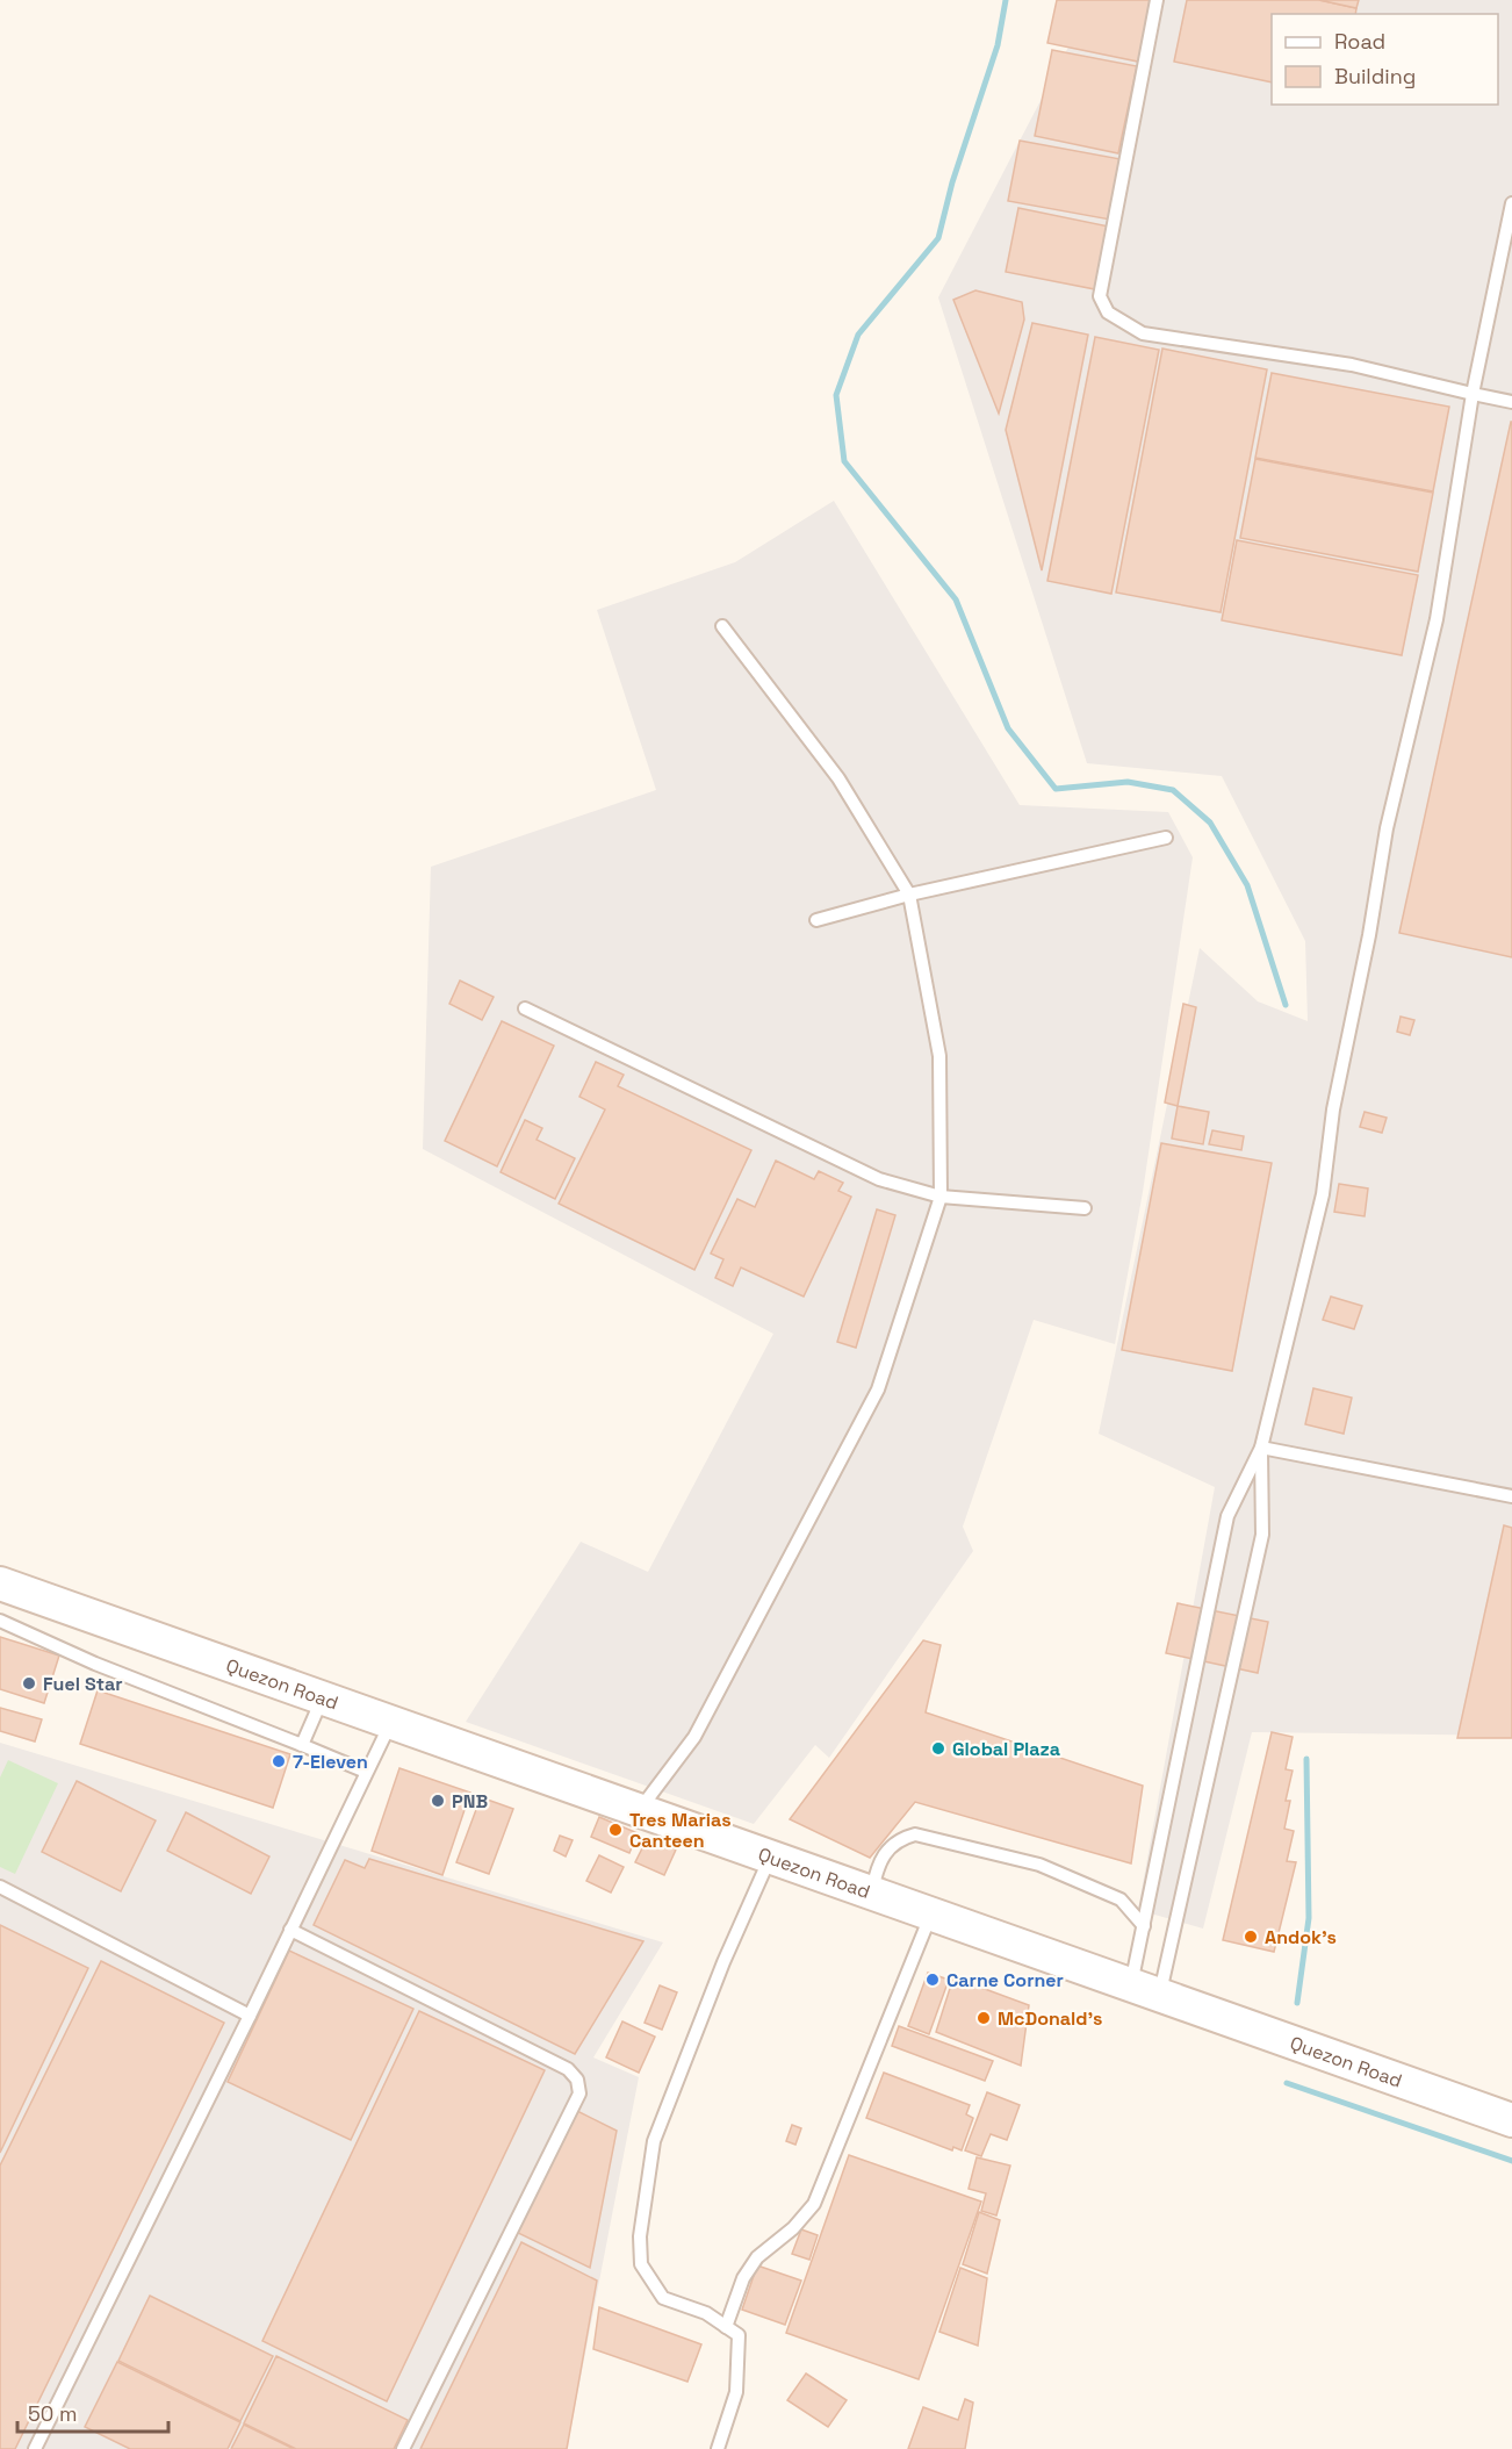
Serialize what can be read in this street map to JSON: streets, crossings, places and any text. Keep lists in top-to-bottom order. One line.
{"streets":{"main road":["Quezon Road"]},"places":["Fuel Star","Global Plaza","7-Eleven","PNB","Tres Marias Canteen","Andok's","Carne Corner","McDonald's"],"legend":["Road","Building"],"scale_bar":"50 m"}
